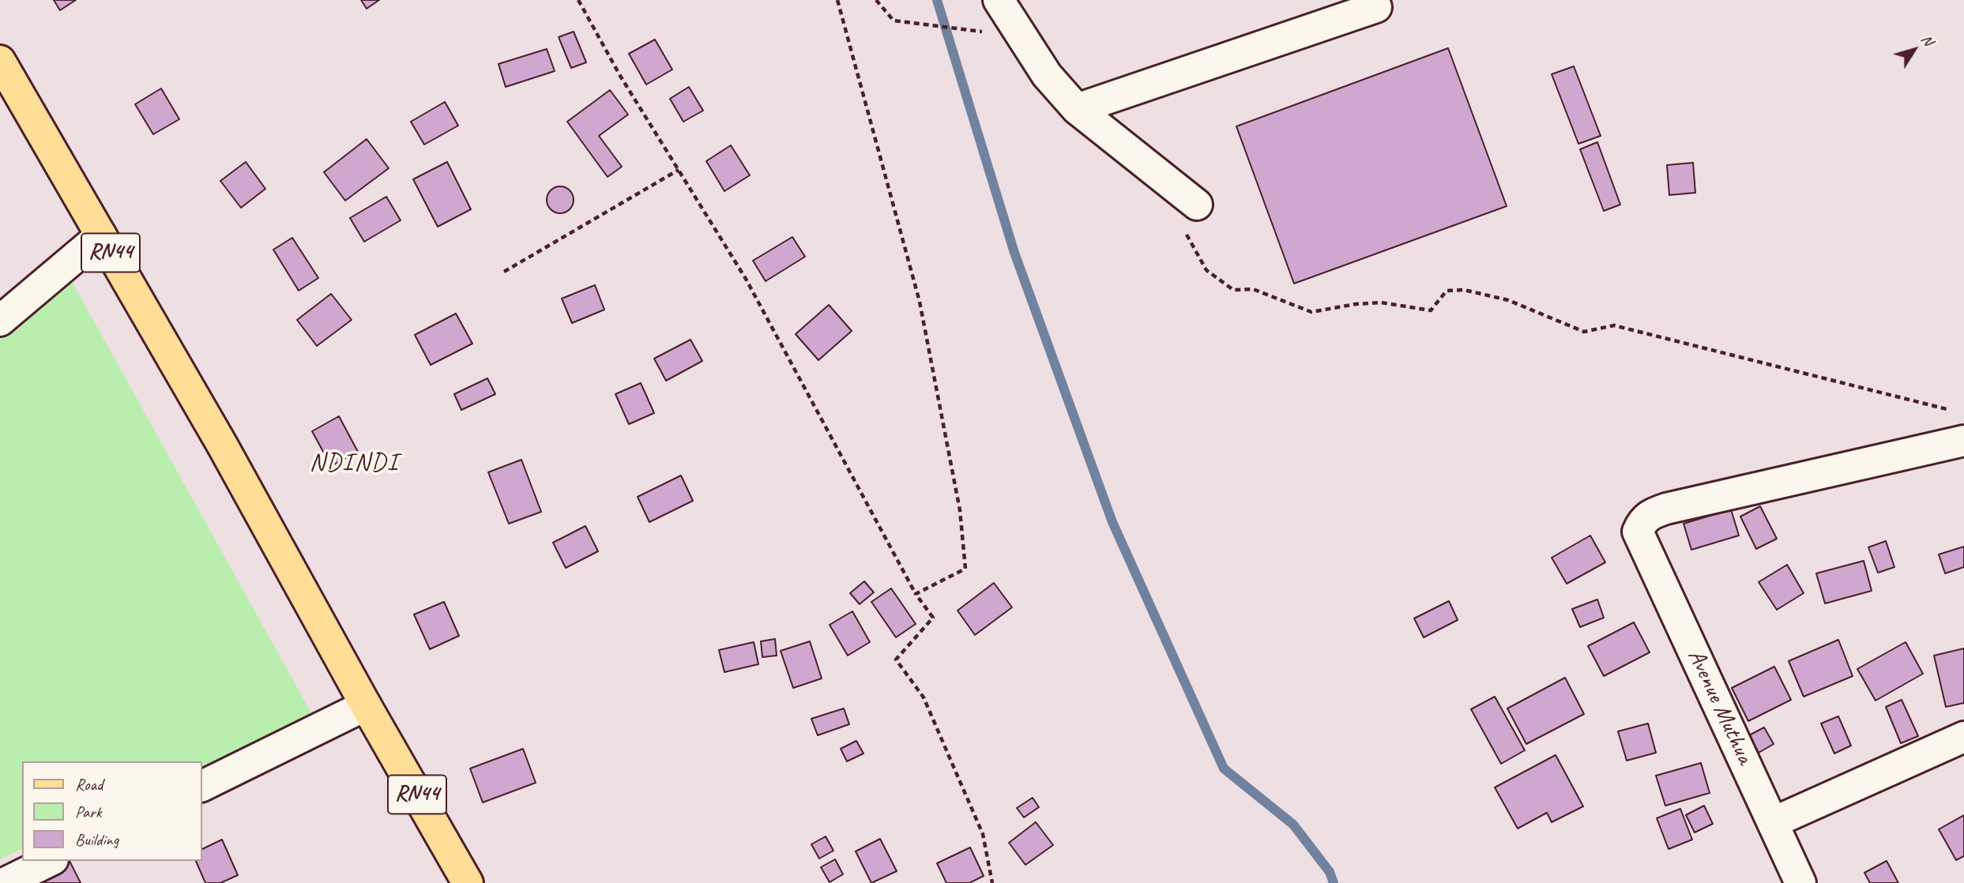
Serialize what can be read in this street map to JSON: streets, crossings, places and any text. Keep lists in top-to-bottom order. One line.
{"streets":{"main road":["RN44"],"street":["Avenue Muthua"]},"districts":["NDINDI"],"legend":["Road","Park","Building"],"north":"top right"}
